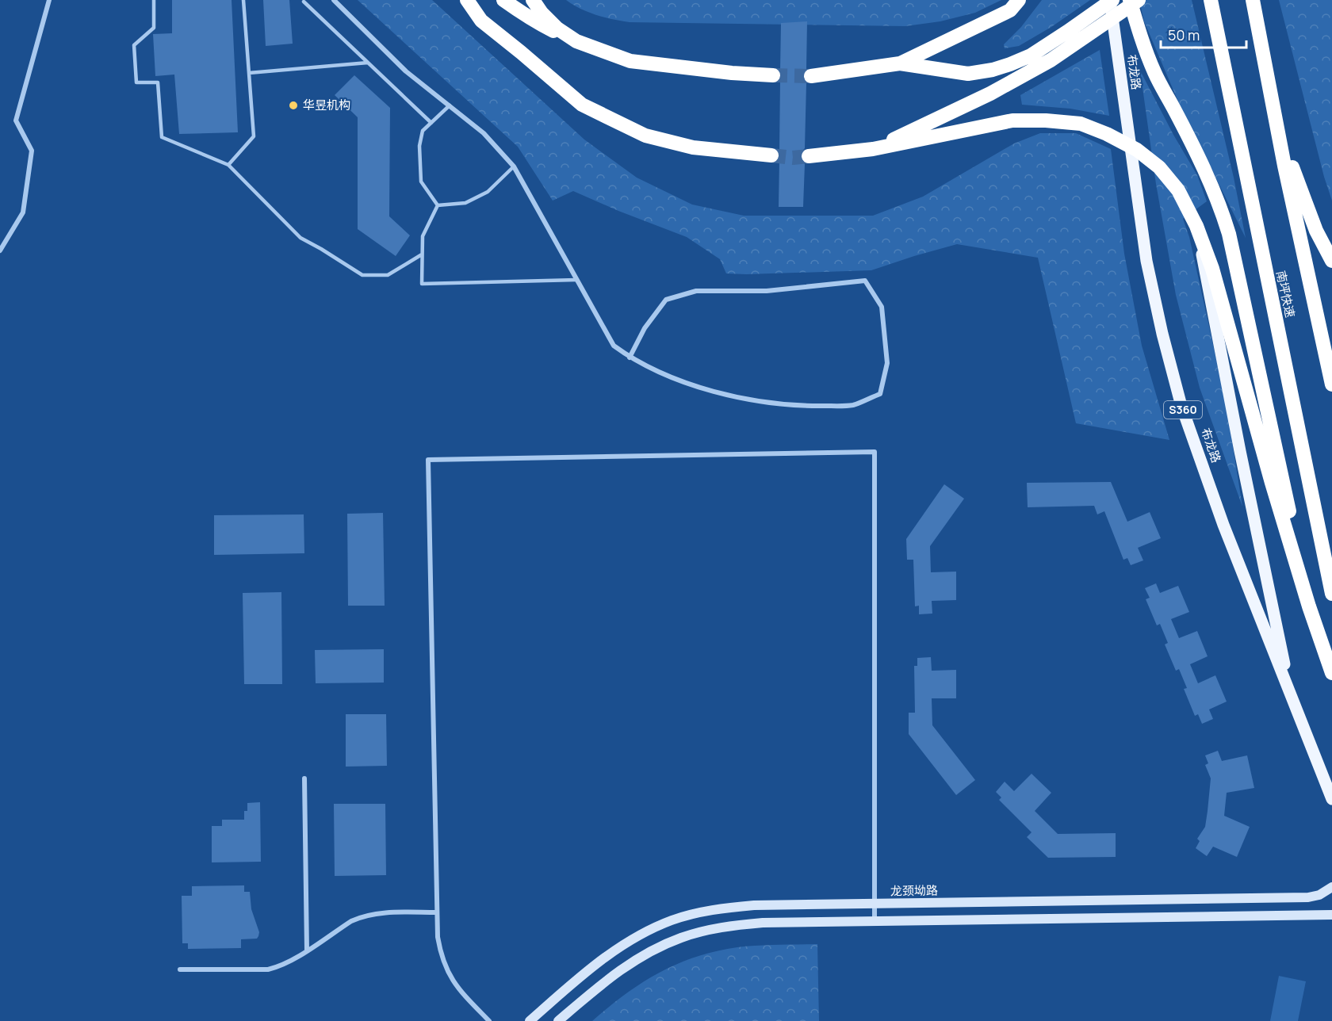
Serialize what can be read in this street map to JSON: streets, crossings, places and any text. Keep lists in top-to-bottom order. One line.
{"streets":{"highway":["南坪快速"],"main road":["布龙路","S360","龙颈坳路"]},"places":["华昱机构"],"scale_bar":"50 m"}
